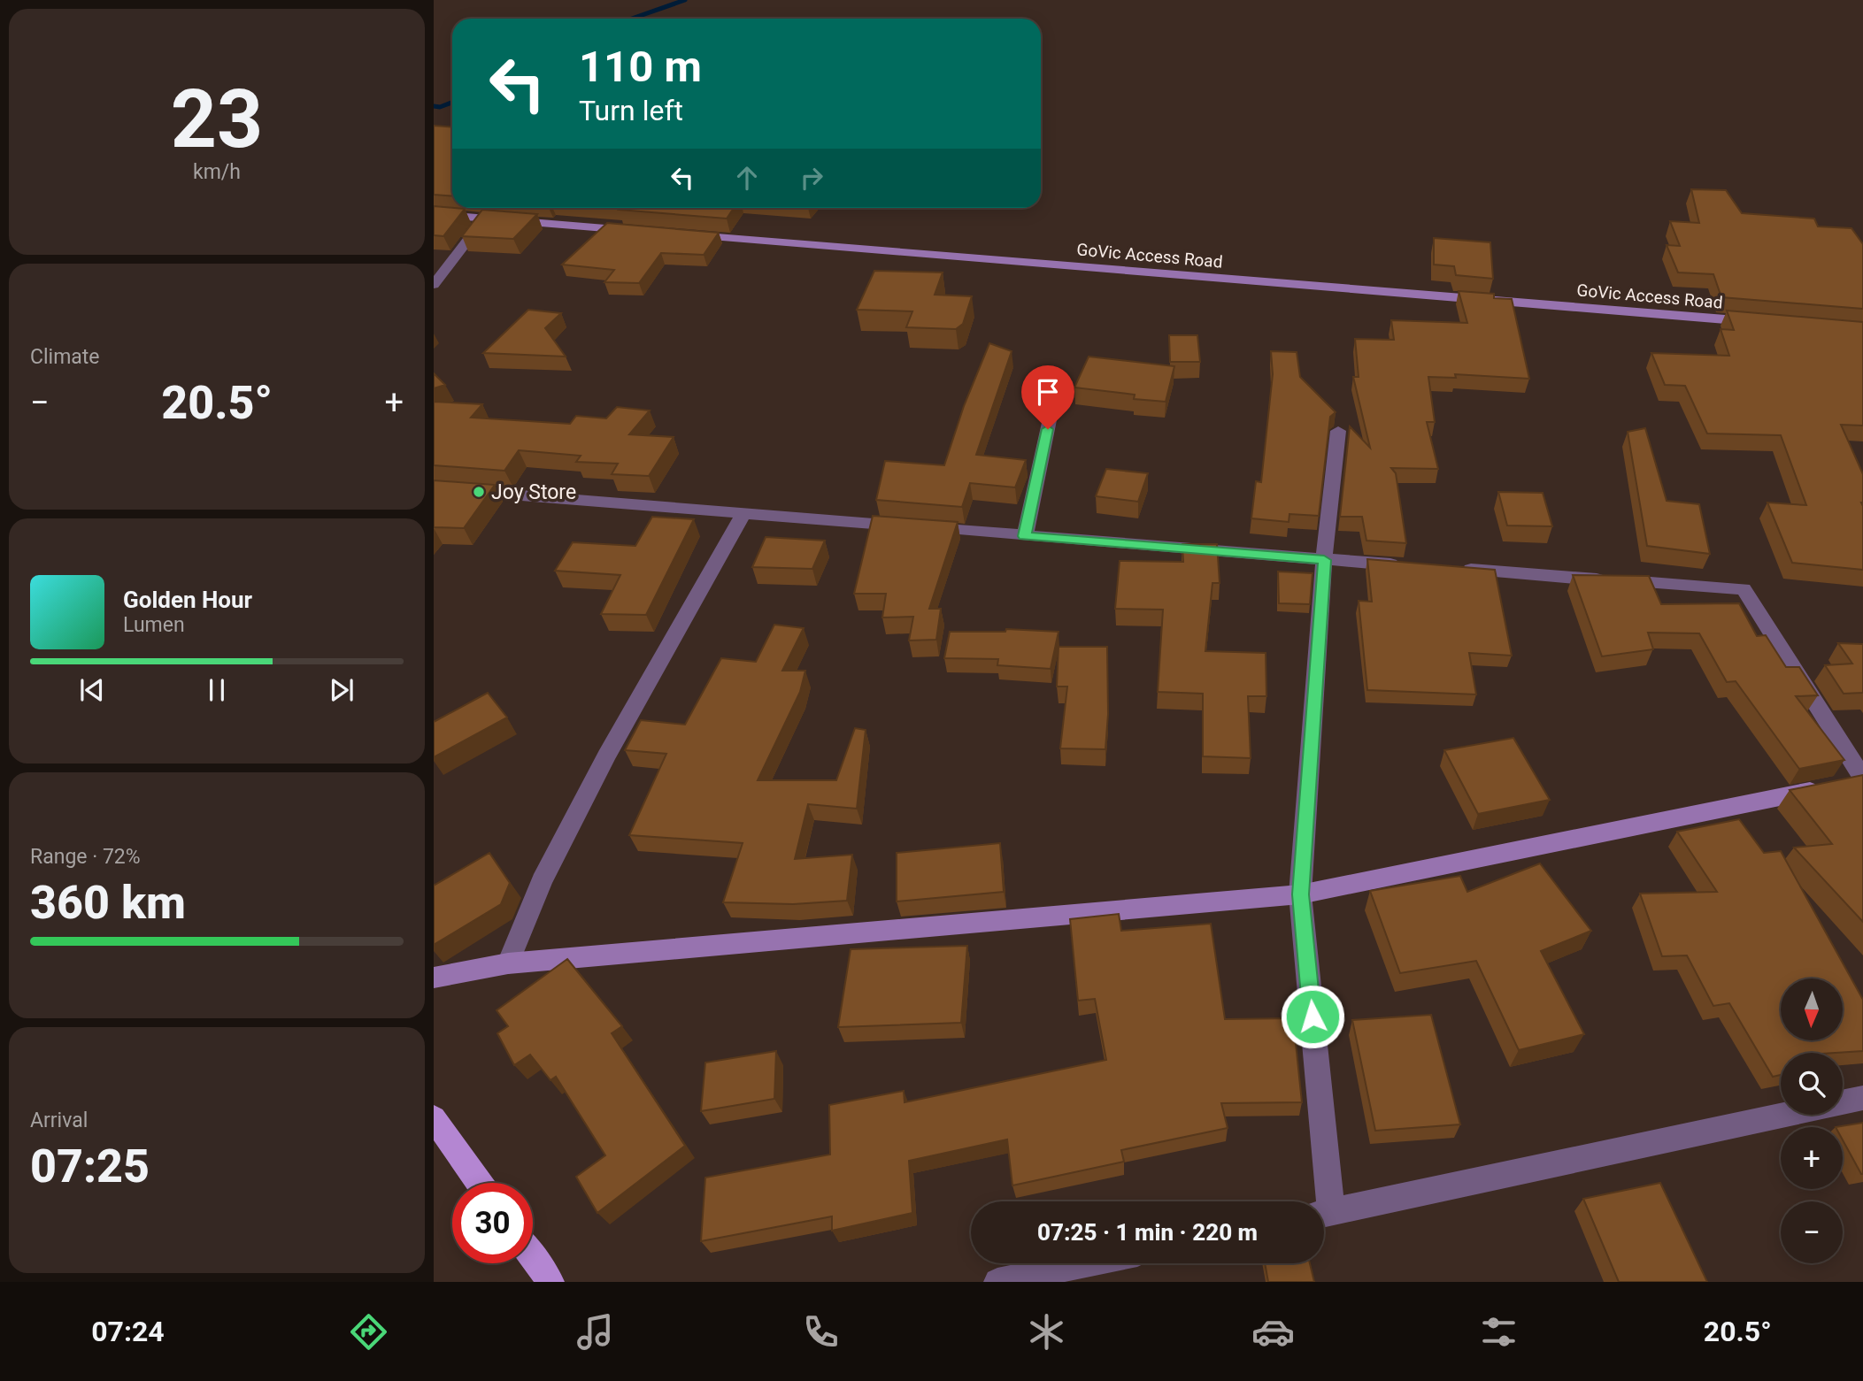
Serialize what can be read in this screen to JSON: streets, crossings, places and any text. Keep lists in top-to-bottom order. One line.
{"streets":{"main road":["GoVic Access Road"]},"places":["Joy Store"],"north":"bottom","page":{"tile":[["23","km/h"],"Climate",["Range · 72%","360 km"],["Arrival","07:25"]],"turn":["110 m","Turn left"],"heat":["−","20.5°","+"],"song":["Golden Hour","Lumen"],"map_buttons":["+","−"],"limit":"30","trip":"07:25 · 1 min · 220 m","tabs":["07:24","20.5°"]}}
